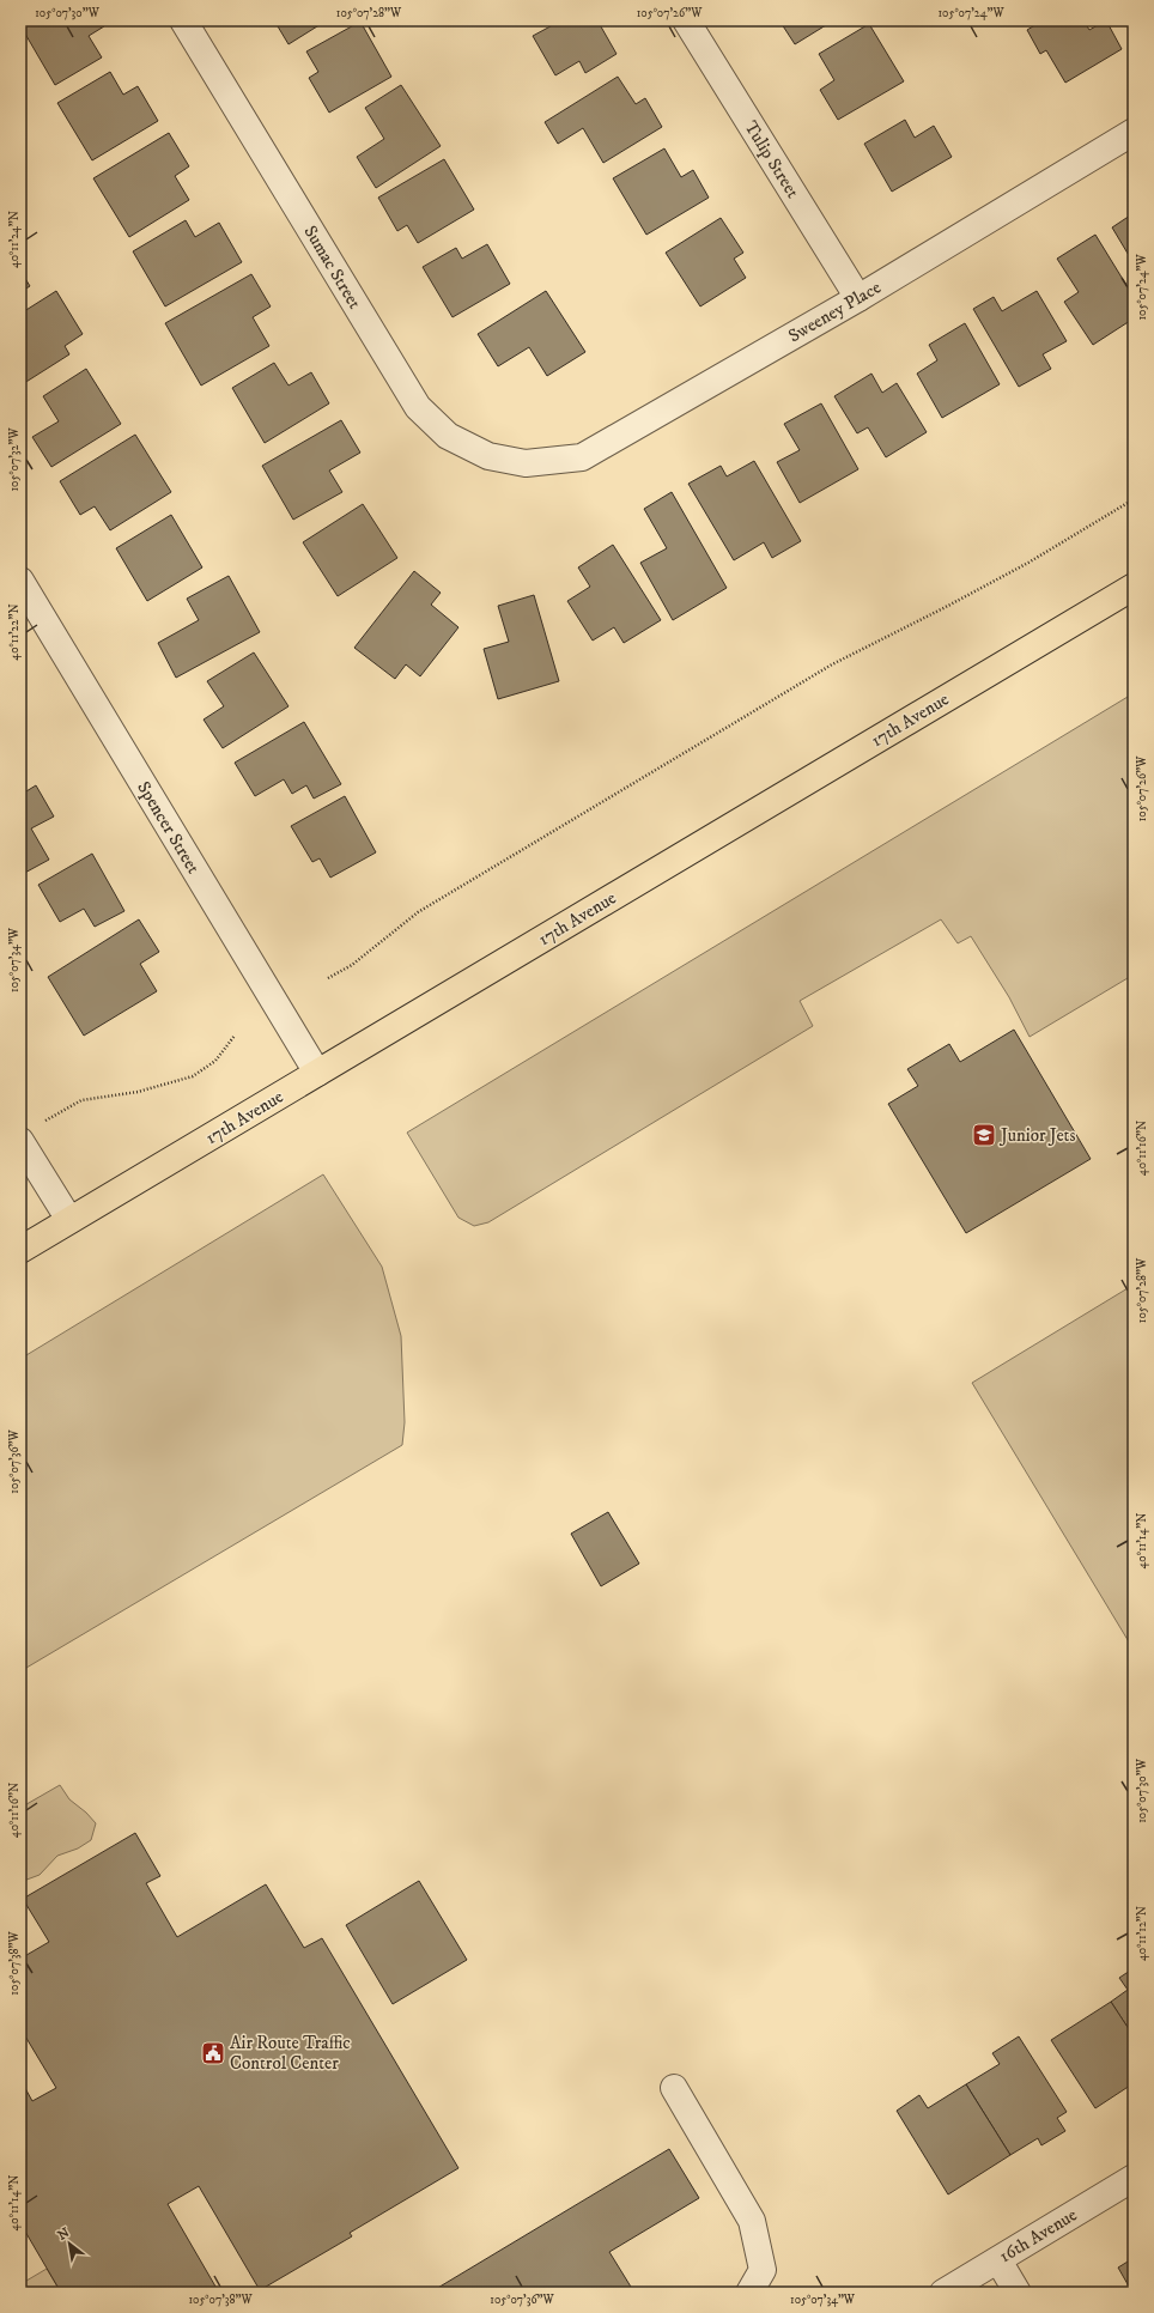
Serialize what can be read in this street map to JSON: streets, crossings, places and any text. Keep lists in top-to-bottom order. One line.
{"streets":{"main road":["17th Avenue"],"street":["Tulip Street","Sumac Street","Sweeney Place","Spencer Street","16th Avenue"]},"crossings":[["Tulip Street","Sweeney Place"],["Sumac Street","Sweeney Place"],["17th Avenue","Spencer Street"]],"places":{"school or university":["Junior Jets"],"public building":["Air Route Traffic Control Center"]},"north":"top left","coordinates":["105°07'30\"W","105°07'28\"W","105°07'26\"W","105°07'24\"W","40°11'24\"N","105°07'32\"W","40°11'22\"N","105°07'34\"W","40°11'16\"N","105°07'36\"W","40°11'14\"N","40°11'12\"N","105°07'38\"W"]}
